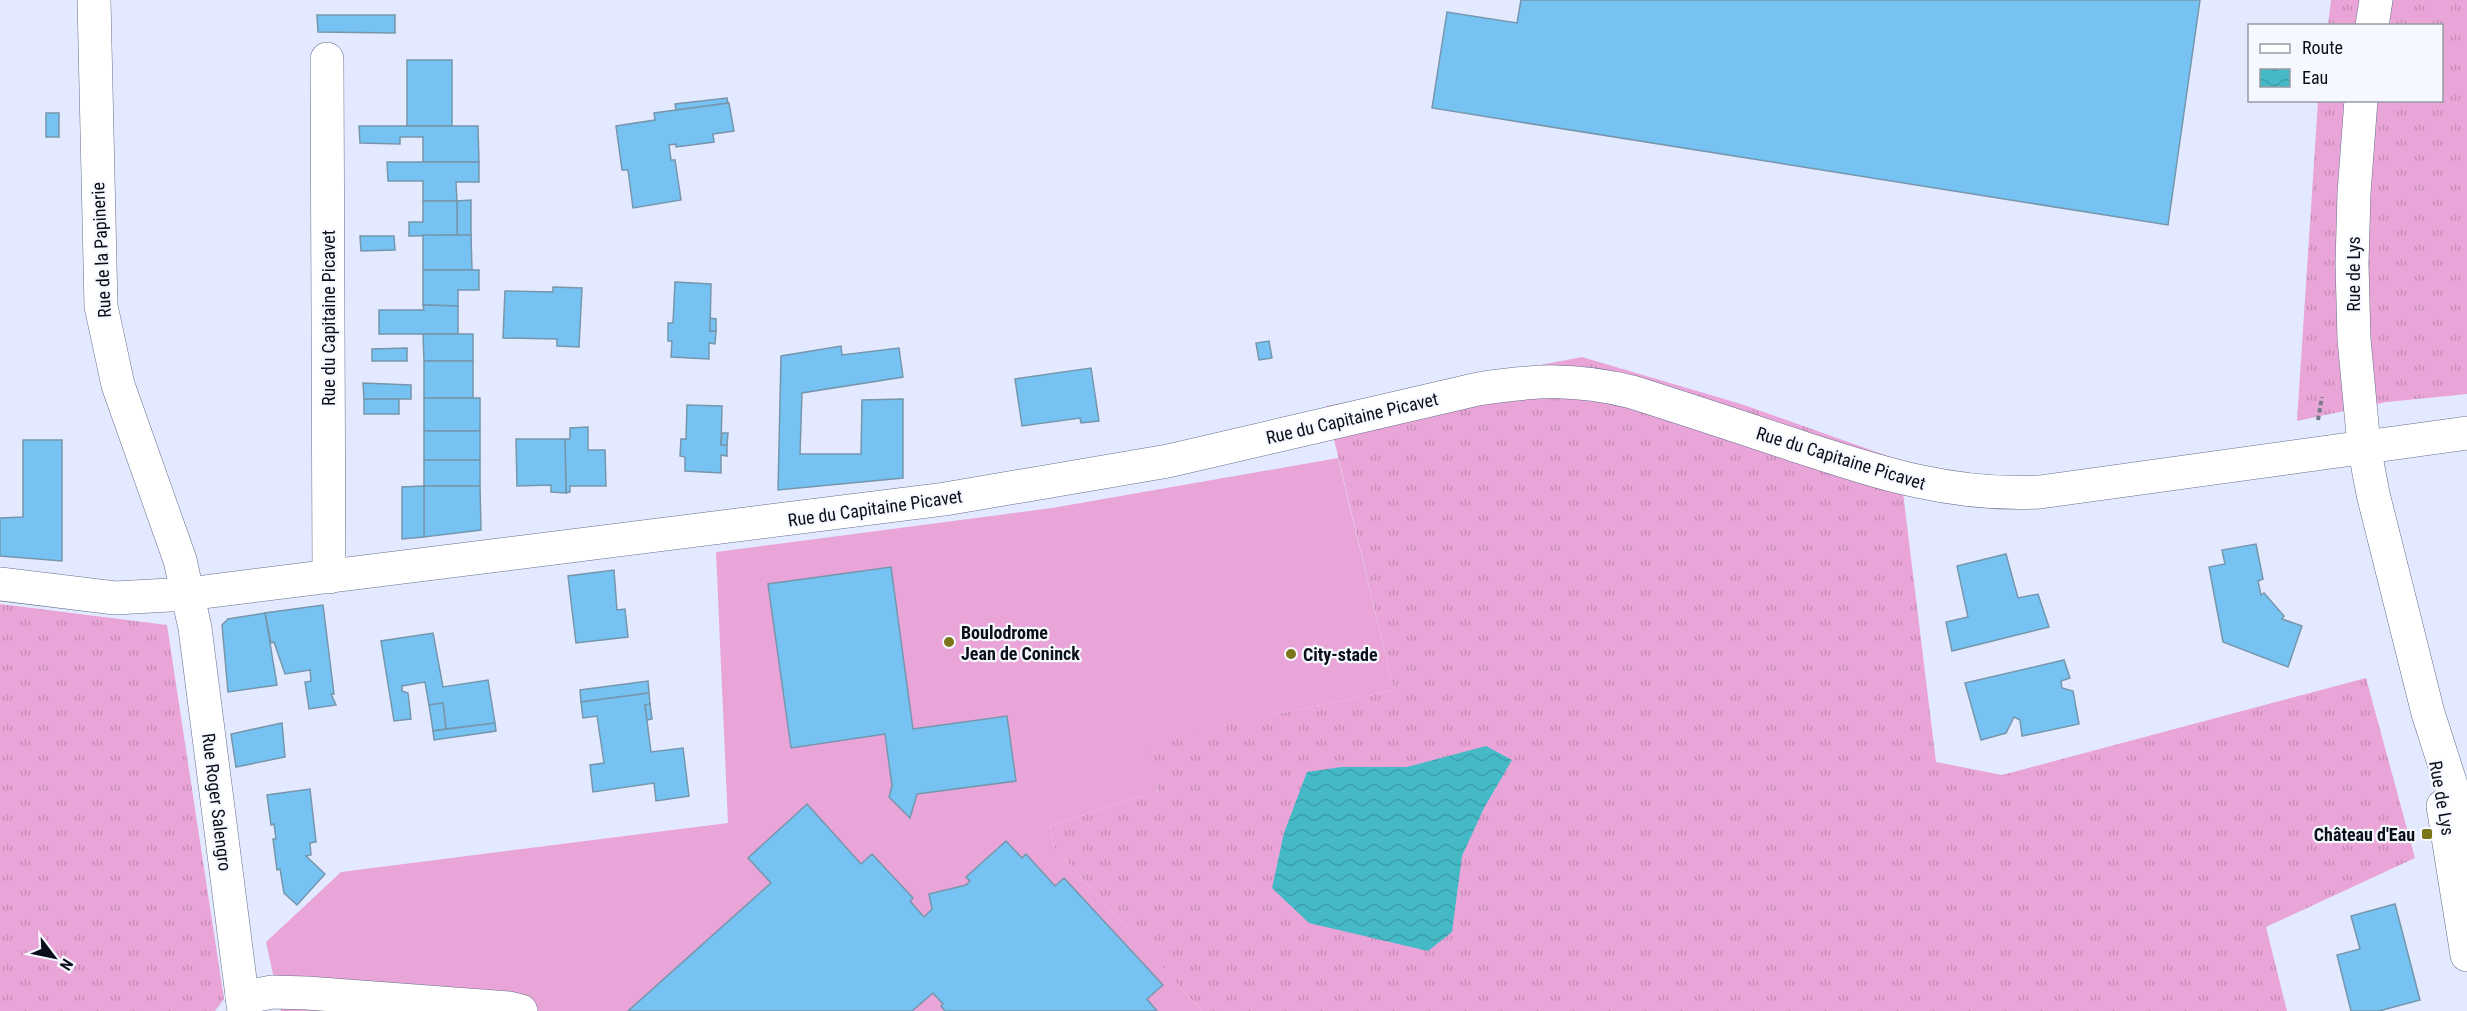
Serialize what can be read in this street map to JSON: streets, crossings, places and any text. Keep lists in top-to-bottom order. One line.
{"streets":{"street":["Rue de la Papinerie","Rue de Lys","Rue du Capitaine Picavet","Rue Roger Salengro"]},"crossings":[["Rue de la Papinerie","Rue du Capitaine Picavet"],["Rue de la Papinerie","Rue Roger Salengro"],["Rue de Lys","Rue du Capitaine Picavet"],["Rue du Capitaine Picavet","Rue Roger Salengro"]],"places":{"other":["Boulodrome Jean de Coninck","City-stade"],"transit":["Château d'Eau"]},"legend":["Route","Eau"],"north":"bottom right"}
